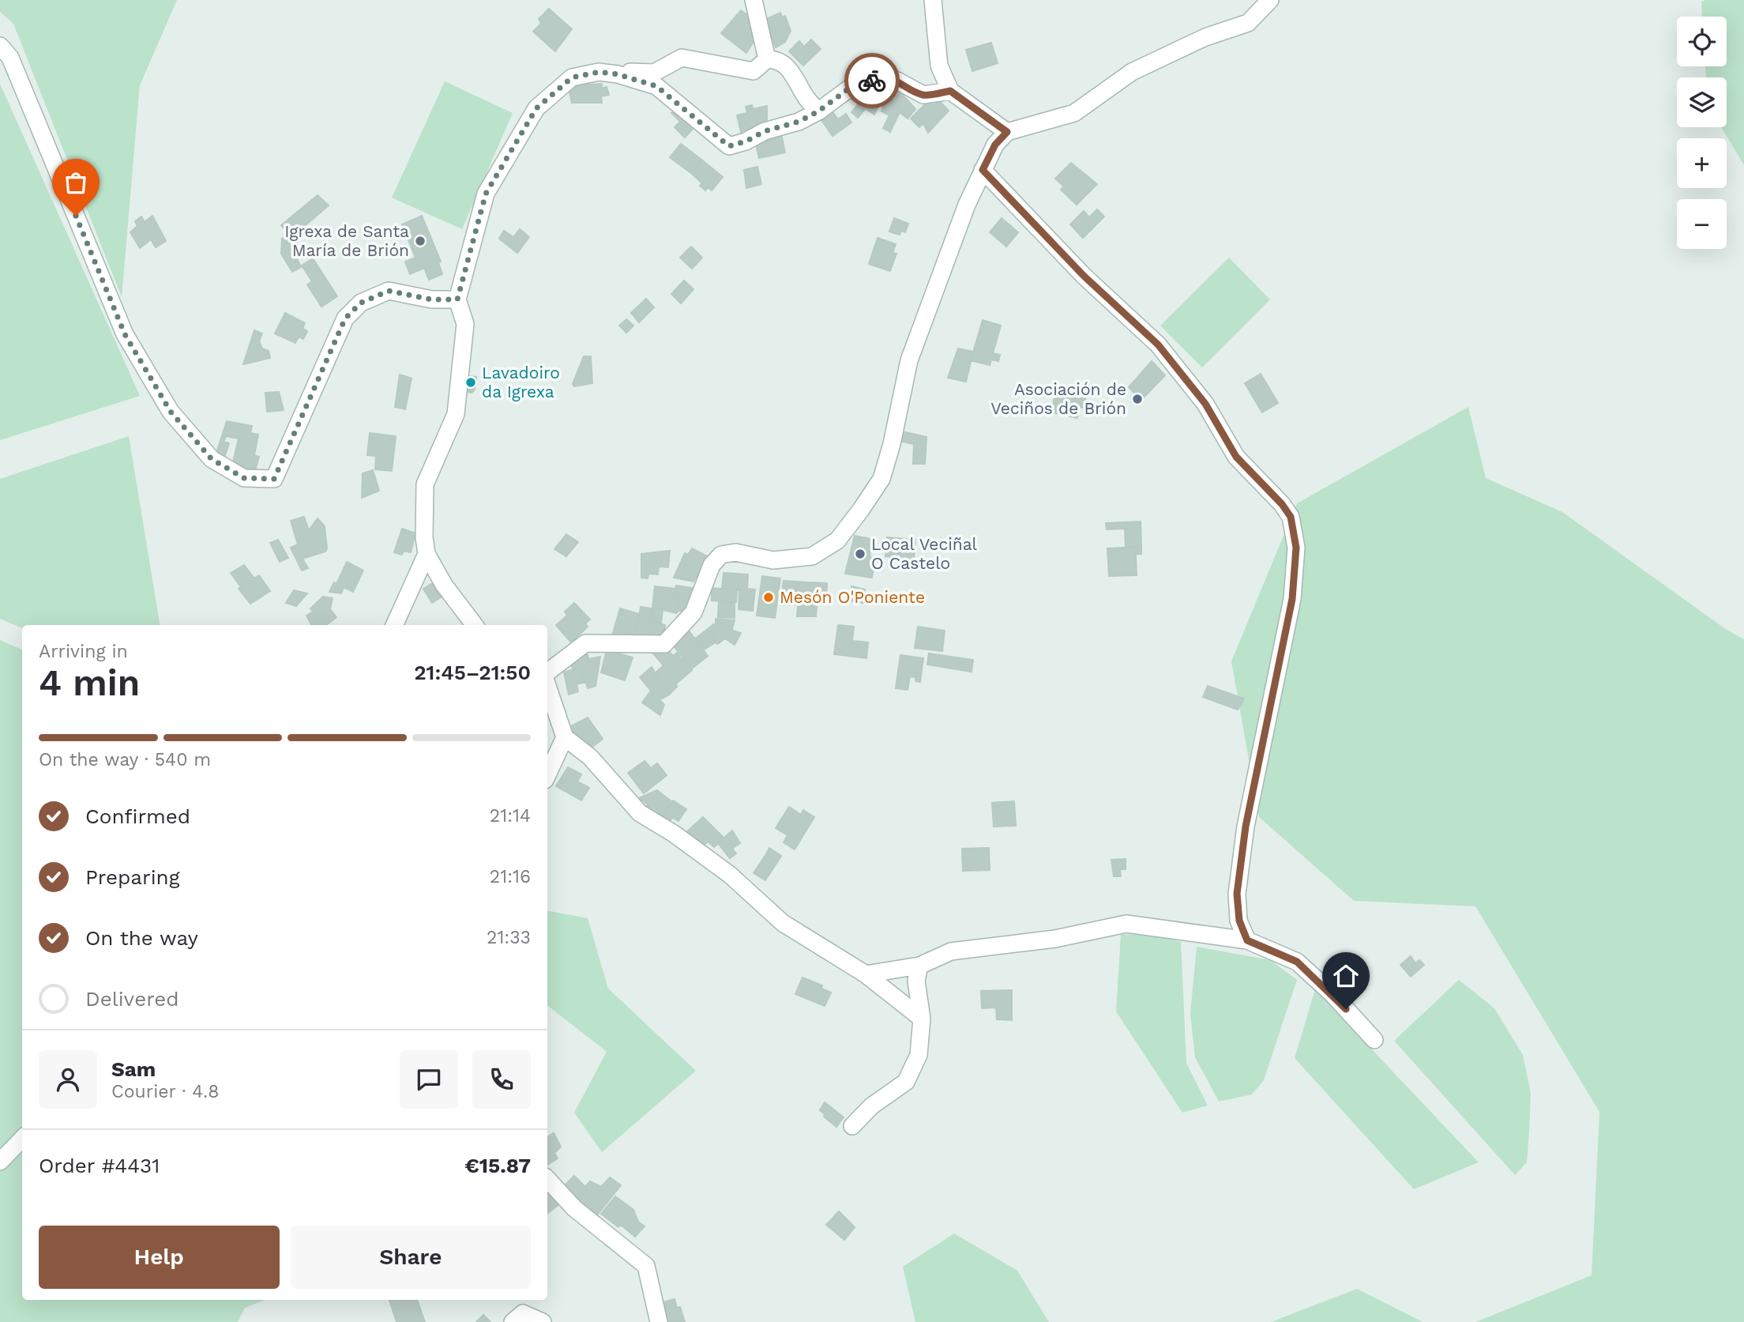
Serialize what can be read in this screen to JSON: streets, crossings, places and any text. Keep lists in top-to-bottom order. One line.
{"places":["Igrexa de Santa María de Brión","Lavadoiro da Igrexa","Asociación de Veciños de Brión","Local Veciñal O Castelo","Mesón O'Poniente"],"page":{"map_buttons":["+","−"],"heading":["4 min","Arriving in","21:45–21:50"],"panel":["Sam","Courier · 4.8","Order #4431","€15.87"],"bar":"On the way · 540 m","list":[["Confirmed","21:14"],["Preparing","21:16"],["On the way","21:33"],"Delivered"],"buttons":["Help","Share"]}}
